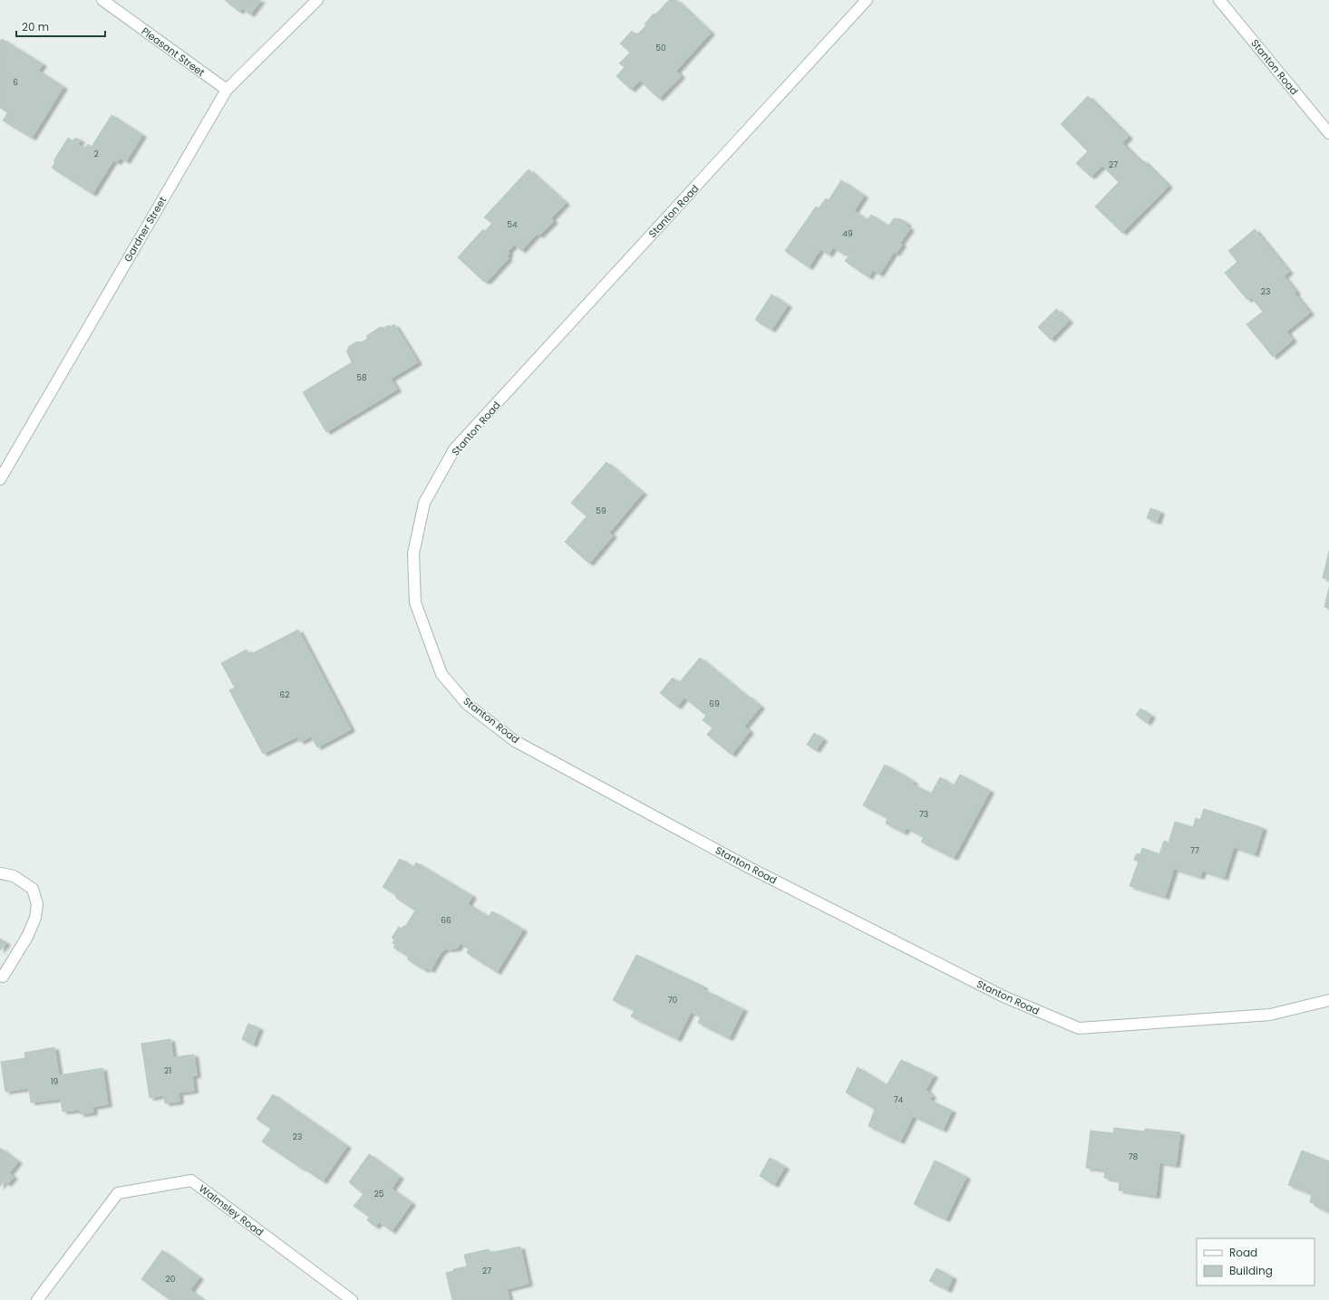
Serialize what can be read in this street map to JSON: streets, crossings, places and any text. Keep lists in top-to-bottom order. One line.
{"streets":{"street":["Pleasant Street","Stanton Road","Gardner Street","Walmsley Road"]},"crossings":[["Pleasant Street","Gardner Street"]],"house_numbers":["50","6","2","27","54","49","23","58","59","62","69","73","77","66","70","21","19","74","23","78","25","27","20"],"legend":["Road","Building"],"scale_bar":"20 m"}
